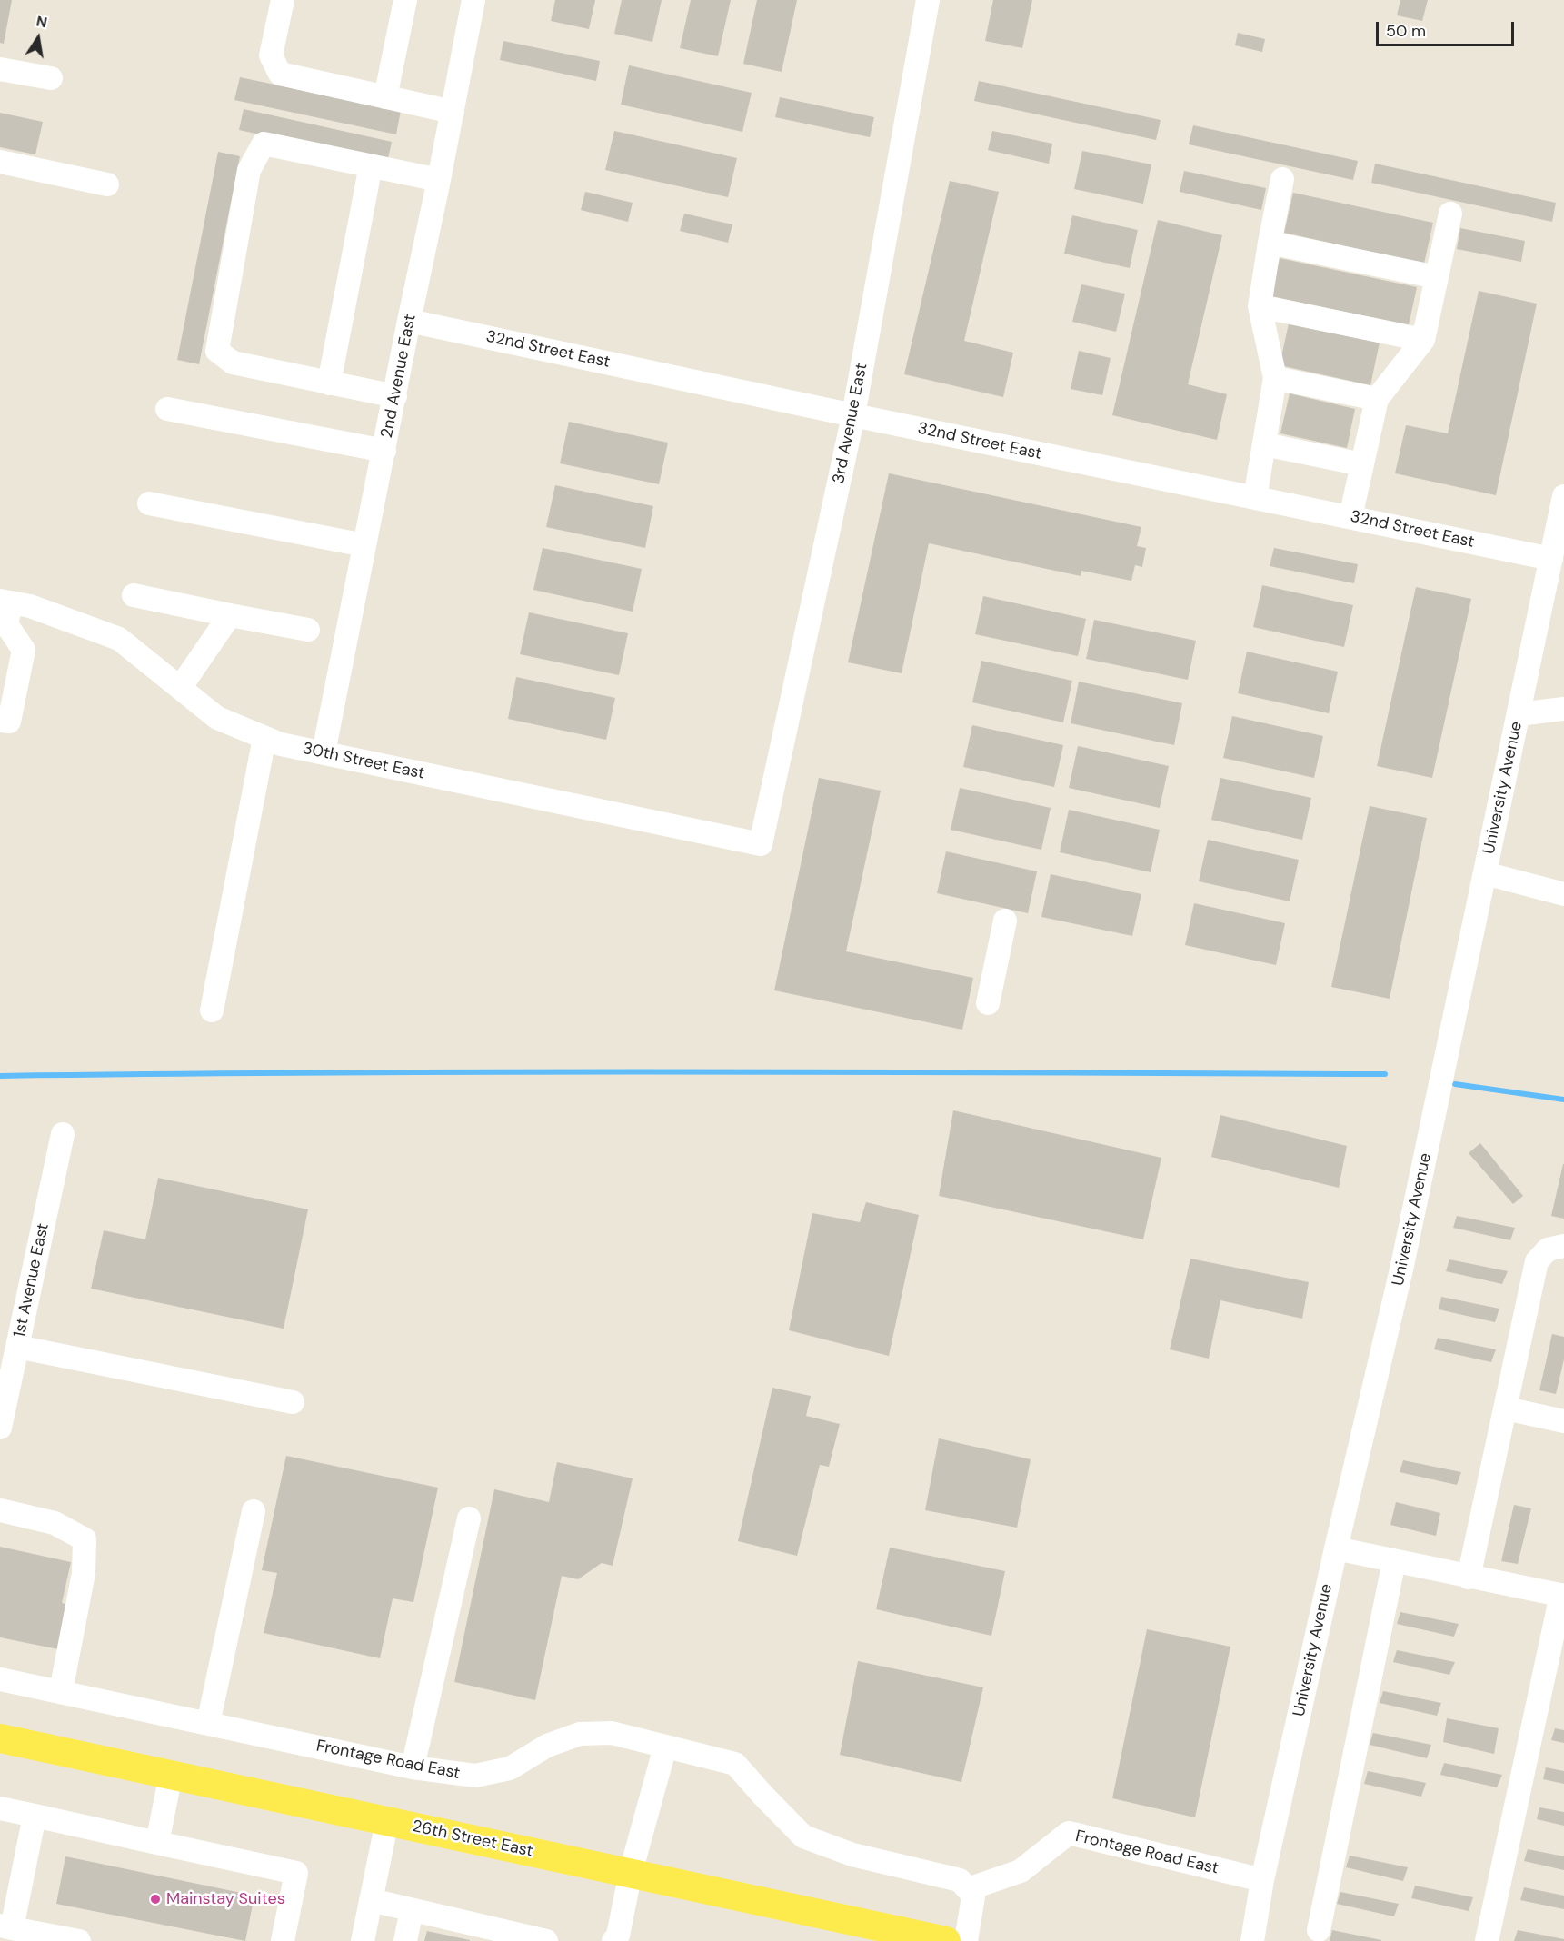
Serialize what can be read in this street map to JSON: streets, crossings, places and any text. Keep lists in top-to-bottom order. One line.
{"streets":{"main road":["26th Street East"],"street":["32nd Street East","2nd Avenue East","3rd Avenue East","30th Street East","University Avenue","1st Avenue East","Frontage Road East"]},"crossings":[["32nd Street East","2nd Avenue East"],["32nd Street East","3rd Avenue East"],["32nd Street East","University Avenue"],["2nd Avenue East","30th Street East"],["3rd Avenue East","30th Street East"],["University Avenue","Frontage Road East"]],"places":["Mainstay Suites"],"scale_bar":"50 m","north":"top"}
